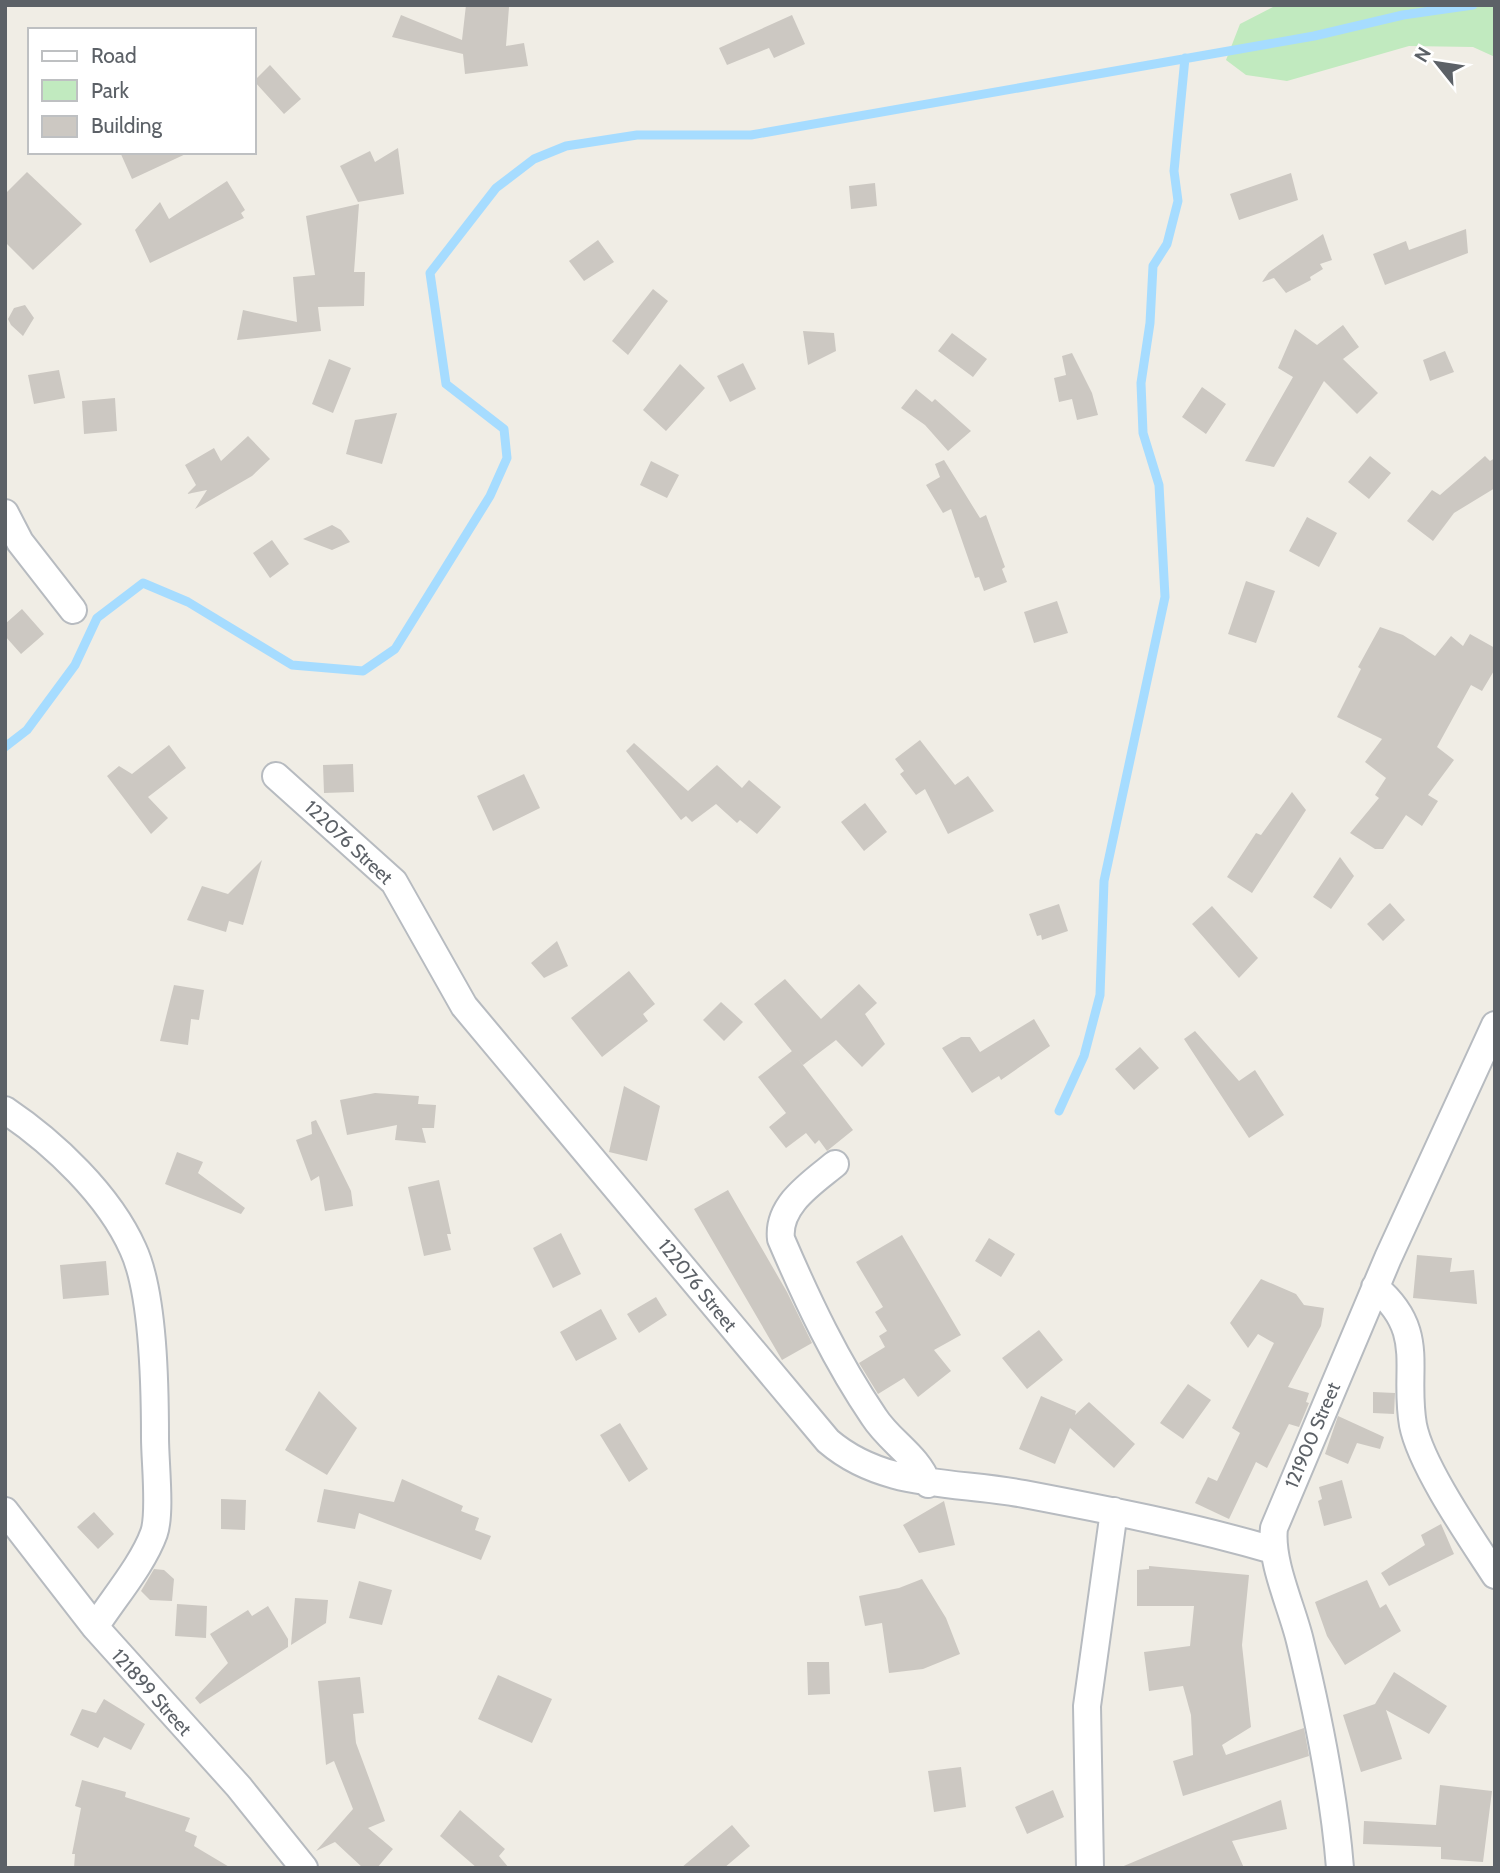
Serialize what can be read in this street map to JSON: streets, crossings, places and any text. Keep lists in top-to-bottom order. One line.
{"streets":{"street":["122076 Street","121900 Street","121899 Street"]},"crossings":[["122076 Street","121900 Street"]],"legend":["Road","Park","Building"],"north":"top left"}
